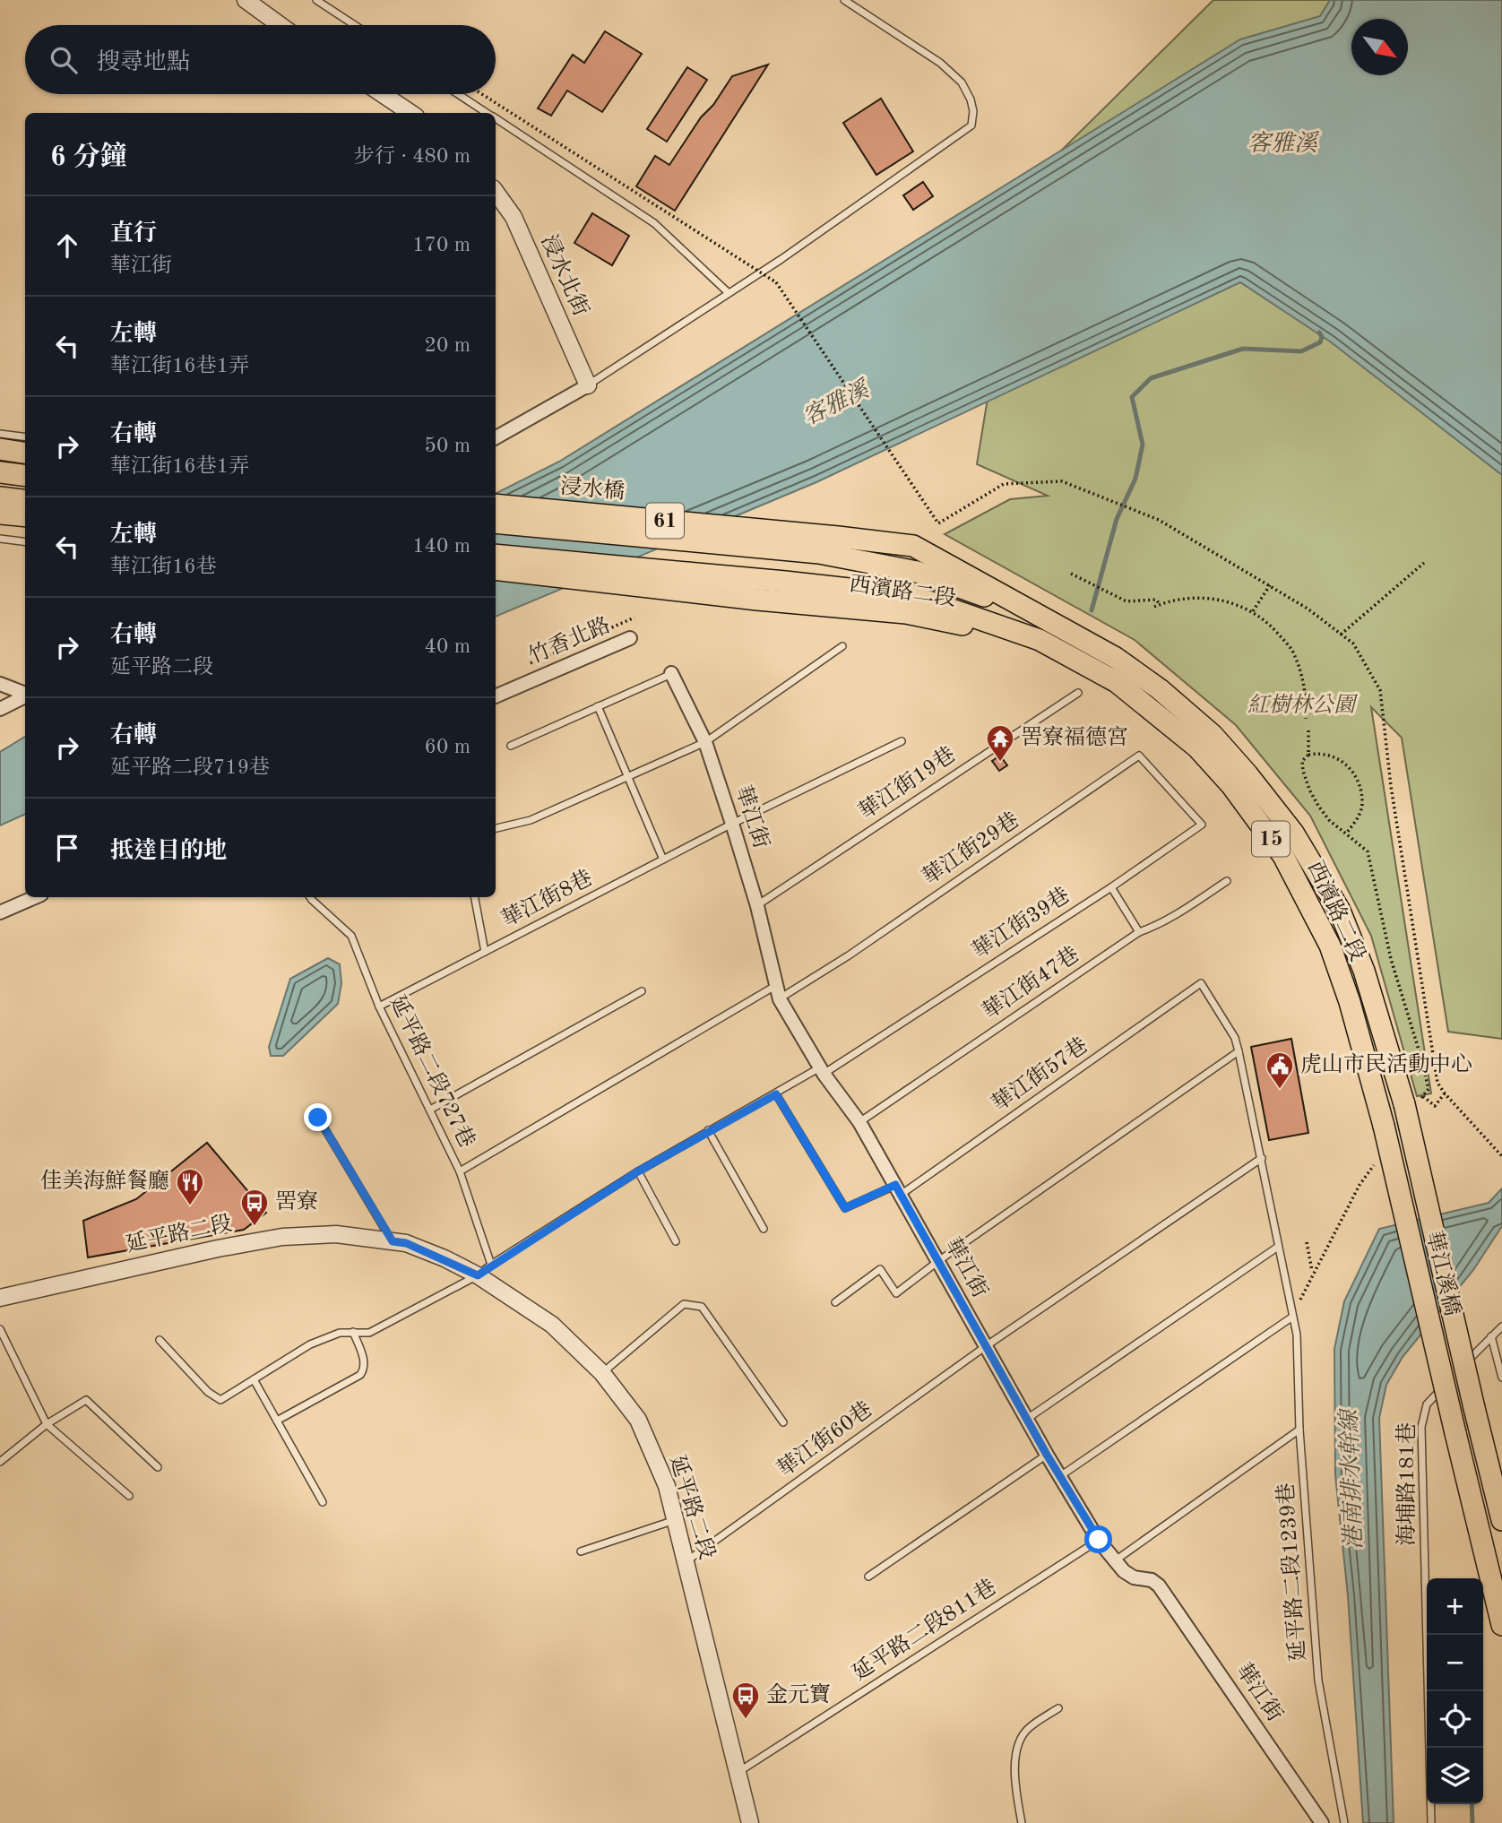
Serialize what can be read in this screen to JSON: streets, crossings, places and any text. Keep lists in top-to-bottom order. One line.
{"streets":{"main road":["浸水橋","61","西濱路二段","15","華江溪橋"],"street":["浸水北街","竹香北路","華江街","延平路二段"],"lane":["華江街19巷","華江街29巷","華江街8巷","華江街39巷","華江街47巷","延平路二段727巷","華江街57巷","華江街60巷","海埔路181巷","延平路二段1239巷","延平路二段811巷"]},"crossings":[["浸水橋","西濱路二段"],["61","西濱路二段"],["西濱路二段","華江溪橋"],["華江街19巷","華江街"],["華江街","華江街29巷"],["華江街","華江街8巷"],["華江街","華江街39巷"],["華江街","華江街47巷"],["華江街","華江街57巷"],["華江街","華江街60巷"],["華江街","延平路二段811巷"],["華江街29巷","華江街39巷"],["華江街8巷","延平路二段727巷"],["華江街39巷","延平路二段727巷"],["華江街39巷","華江街57巷"],["華江街57巷","延平路二段1239巷"],["延平路二段","華江街60巷"],["延平路二段","延平路二段811巷"],["華江街60巷","延平路二段1239巷"]],"water":["客雅溪","港南排水幹線"],"parks":["紅樹林公園"],"places":{"temple":["罟寮福德宮"],"public building":["虎山市民活動中心"],"restaurant":["佳美海鮮餐廳"],"bus stop":["罟寮","金元寶"]},"north":"bottom right","page":{"search":"搜尋地點","heading":["6 分鐘","步行 · 480 m"],"list":[["直行","華江街","170 m"],["左轉","華江街16巷1弄","20 m"],["右轉","華江街16巷1弄","50 m"],["左轉","華江街16巷","140 m"],["右轉","延平路二段","40 m"],["右轉","延平路二段719巷","60 m"],"抵達目的地"],"map_buttons":["+","−"]}}
